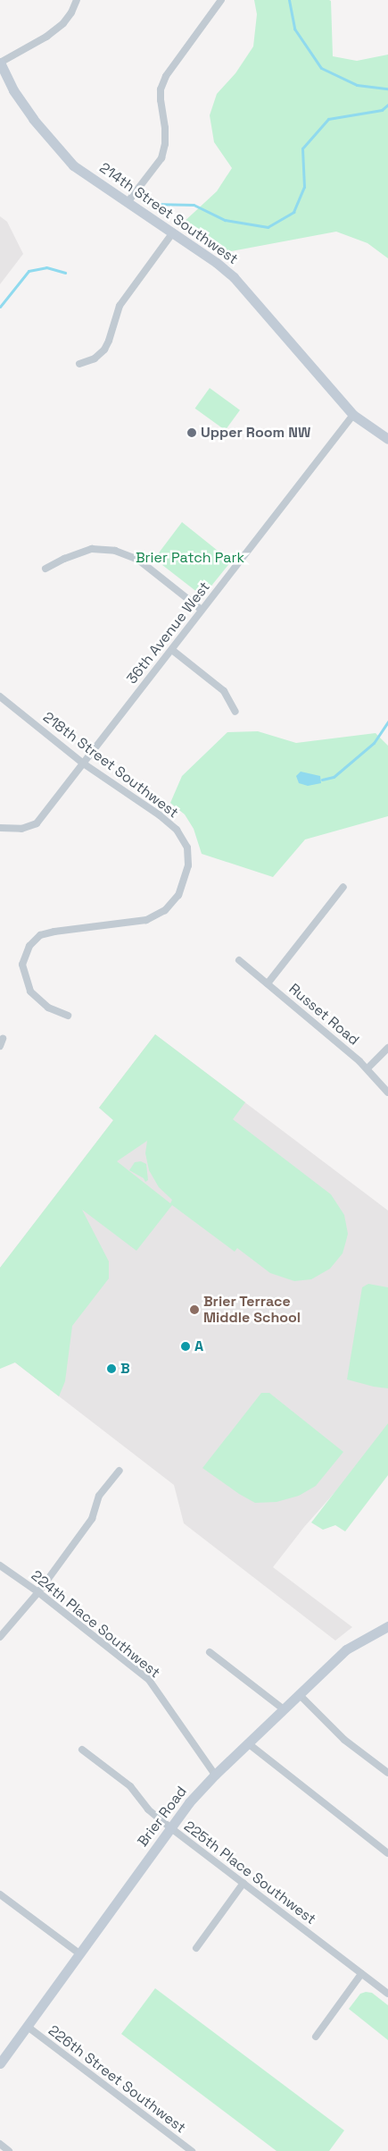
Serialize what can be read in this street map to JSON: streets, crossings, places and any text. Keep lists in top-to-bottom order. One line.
{"streets":{"main road":["214th Street Southwest","Brier Road"],"street":["36th Avenue West","218th Street Southwest","Russet Road","224th Place Southwest","225th Place Southwest","226th Street Southwest"]},"crossings":[["214th Street Southwest","36th Avenue West"],["36th Avenue West","218th Street Southwest"],["224th Place Southwest","Brier Road"],["Brier Road","225th Place Southwest"],["Brier Road","226th Street Southwest"]],"parks":["Brier Patch Park"],"places":["Upper Room NW","Brier Terrace Middle School","A","B"]}
